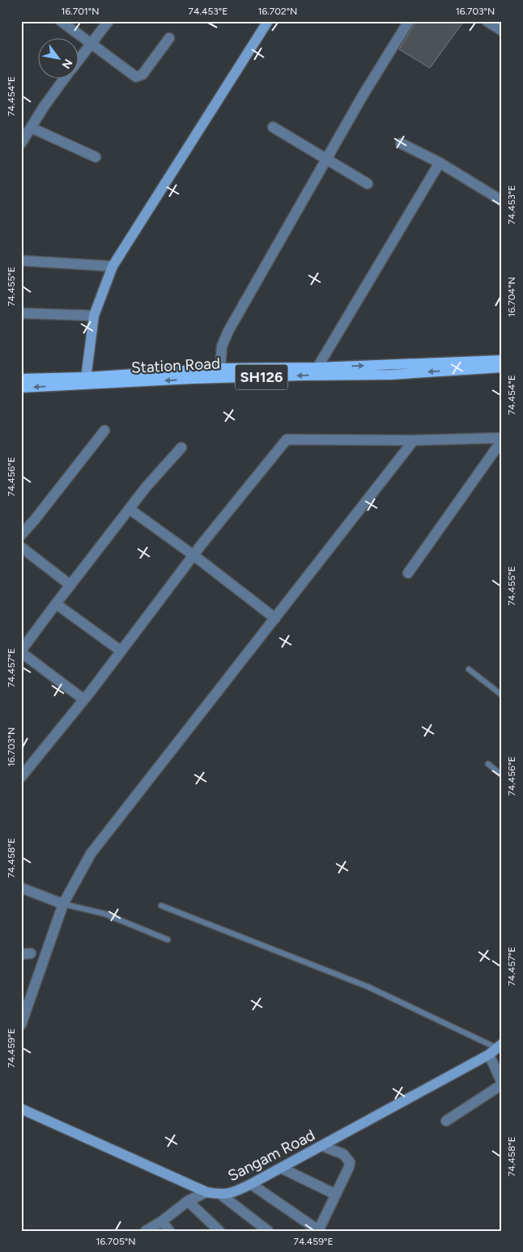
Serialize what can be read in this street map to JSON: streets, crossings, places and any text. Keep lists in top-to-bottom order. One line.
{"streets":{"main road":["Station Road","SH126"],"street":["Sangam Road"]},"north":"bottom right","coordinates":["16.701°N","74.453°E","16.702°N","16.703°N","74.454°E","74.455°E","16.704°N","74.456°E","74.457°E","74.458°E","74.459°E","16.705°N"]}
